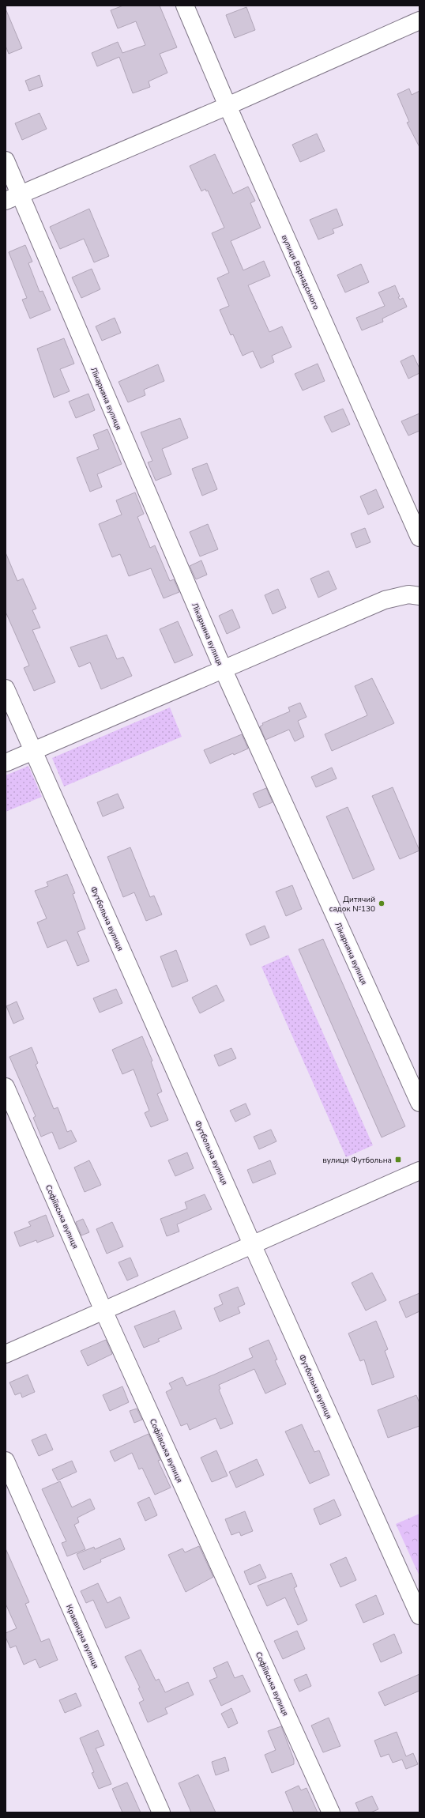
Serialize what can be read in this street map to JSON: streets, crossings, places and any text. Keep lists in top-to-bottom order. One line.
{"streets":{"street":["вулиця Вернадського","Лікарняна вулиця","Футбольна вулиця","Софіївська вулиця","Краєвидна вулиця"]},"places":{"other":["Дитячий садок №130"],"transit":["вулиця Футбольна"]}}
